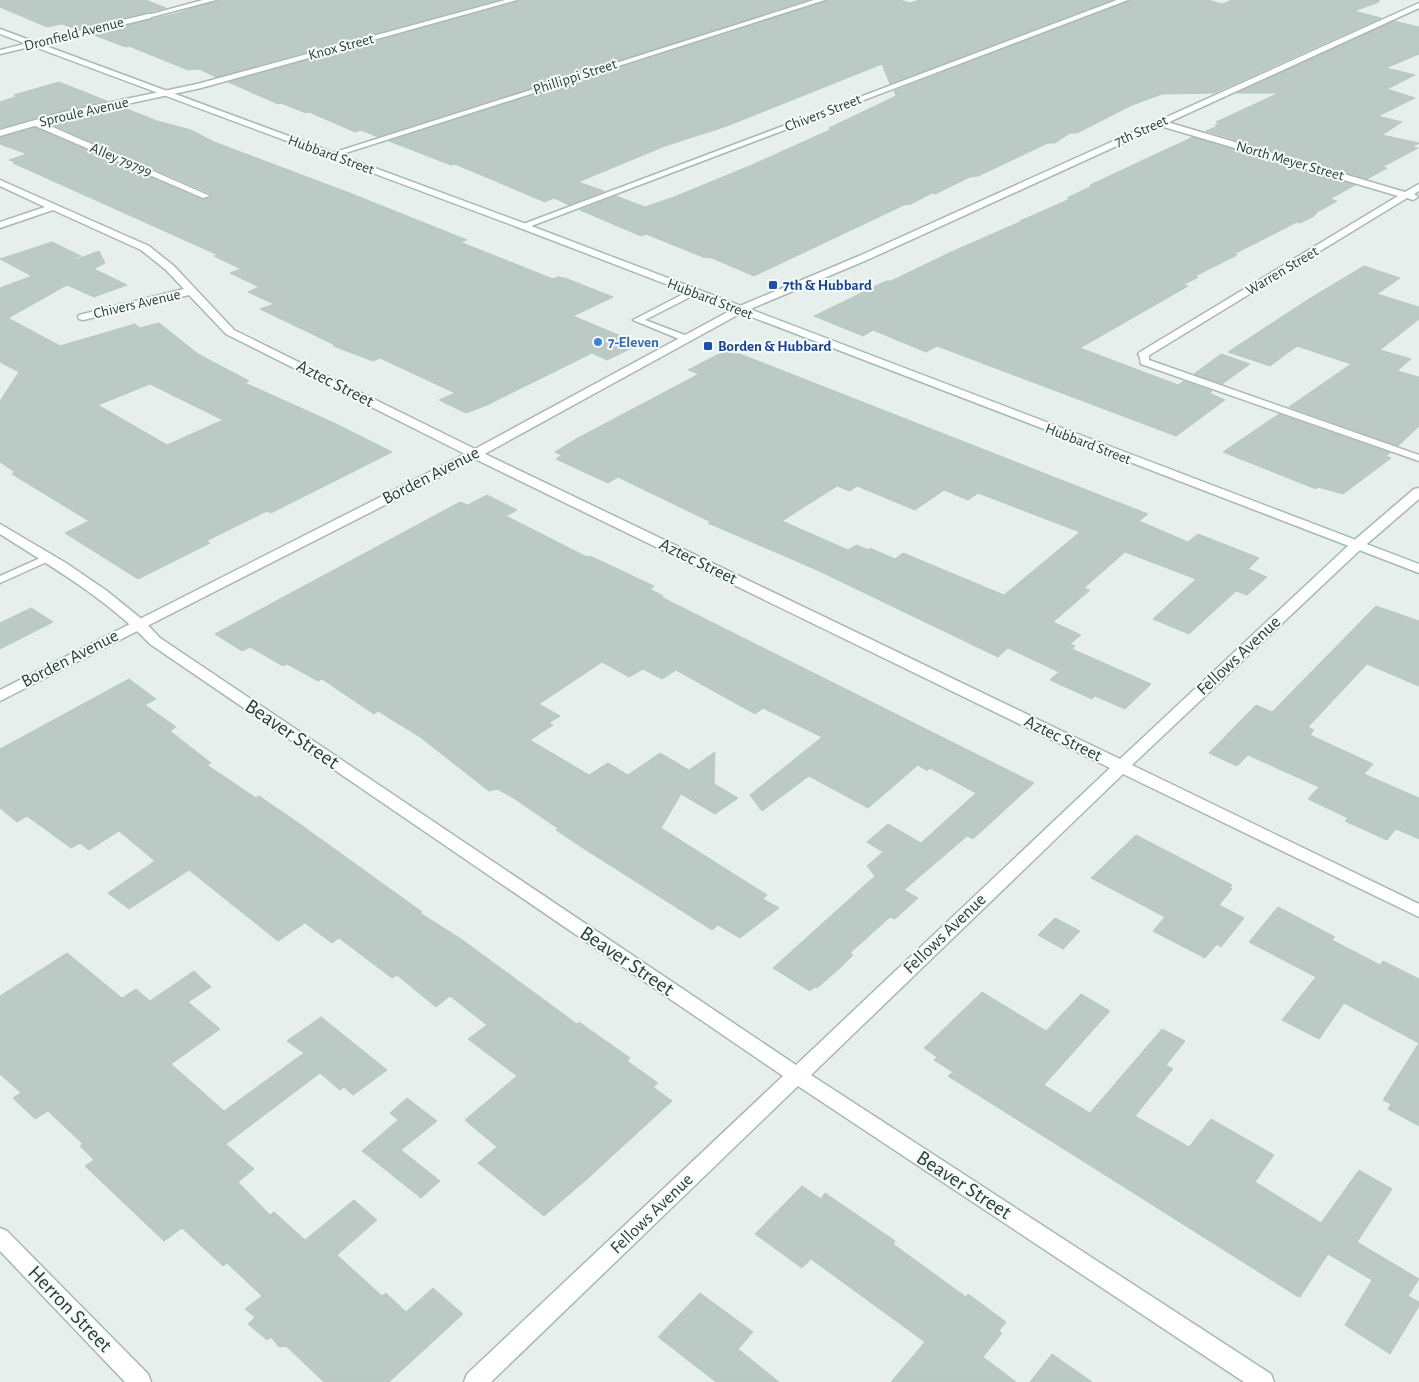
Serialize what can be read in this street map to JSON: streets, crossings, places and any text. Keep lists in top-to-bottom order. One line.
{"streets":{"street":["Dronfield Avenue","Knox Street","Phillippi Street","Sproule Avenue","Chivers Street","7th Street","Hubbard Street","North Meyer Street","Warren Street","Chivers Avenue","Aztec Street","Borden Avenue","Fellows Avenue","Beaver Street","Herron Street"],"lane":["Alley 79799"]},"crossings":[["Dronfield Avenue","Hubbard Street"],["Knox Street","Sproule Avenue"],["Knox Street","Hubbard Street"],["Phillippi Street","Hubbard Street"],["Sproule Avenue","Hubbard Street"],["Sproule Avenue","Alley 79799"],["Chivers Street","Hubbard Street"],["7th Street","North Meyer Street"],["7th Street","Borden Avenue"],["Hubbard Street","Borden Avenue"],["Hubbard Street","Fellows Avenue"],["North Meyer Street","Warren Street"],["Chivers Avenue","Aztec Street"],["Aztec Street","Borden Avenue"],["Aztec Street","Fellows Avenue"],["Borden Avenue","Beaver Street"],["Fellows Avenue","Beaver Street"]],"places":{"transit":["7th & Hubbard","Borden & Hubbard"],"other":["7-Eleven"]}}
